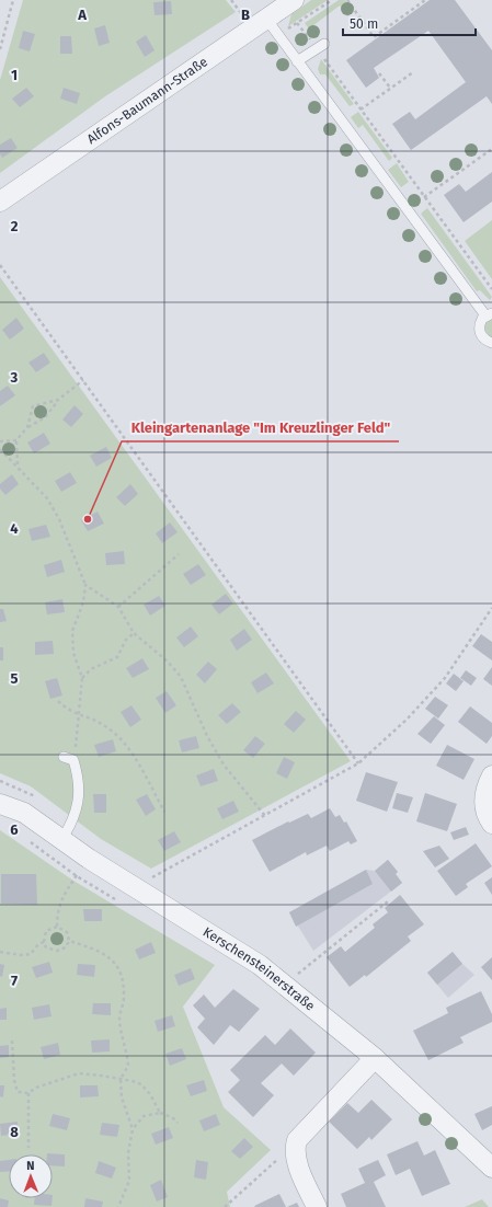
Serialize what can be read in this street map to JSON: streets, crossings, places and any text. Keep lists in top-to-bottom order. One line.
{"streets":{"street":["Alfons-Baumann-Straße","Kerschensteinerstraße"]},"places":["Kleingartenanlage \"Im Kreuzlinger Feld\""],"scale_bar":"50 m","north":"top","grid":{"columns":["A","B"],"rows":["1","2","3","4","5","6","7","8"]}}
